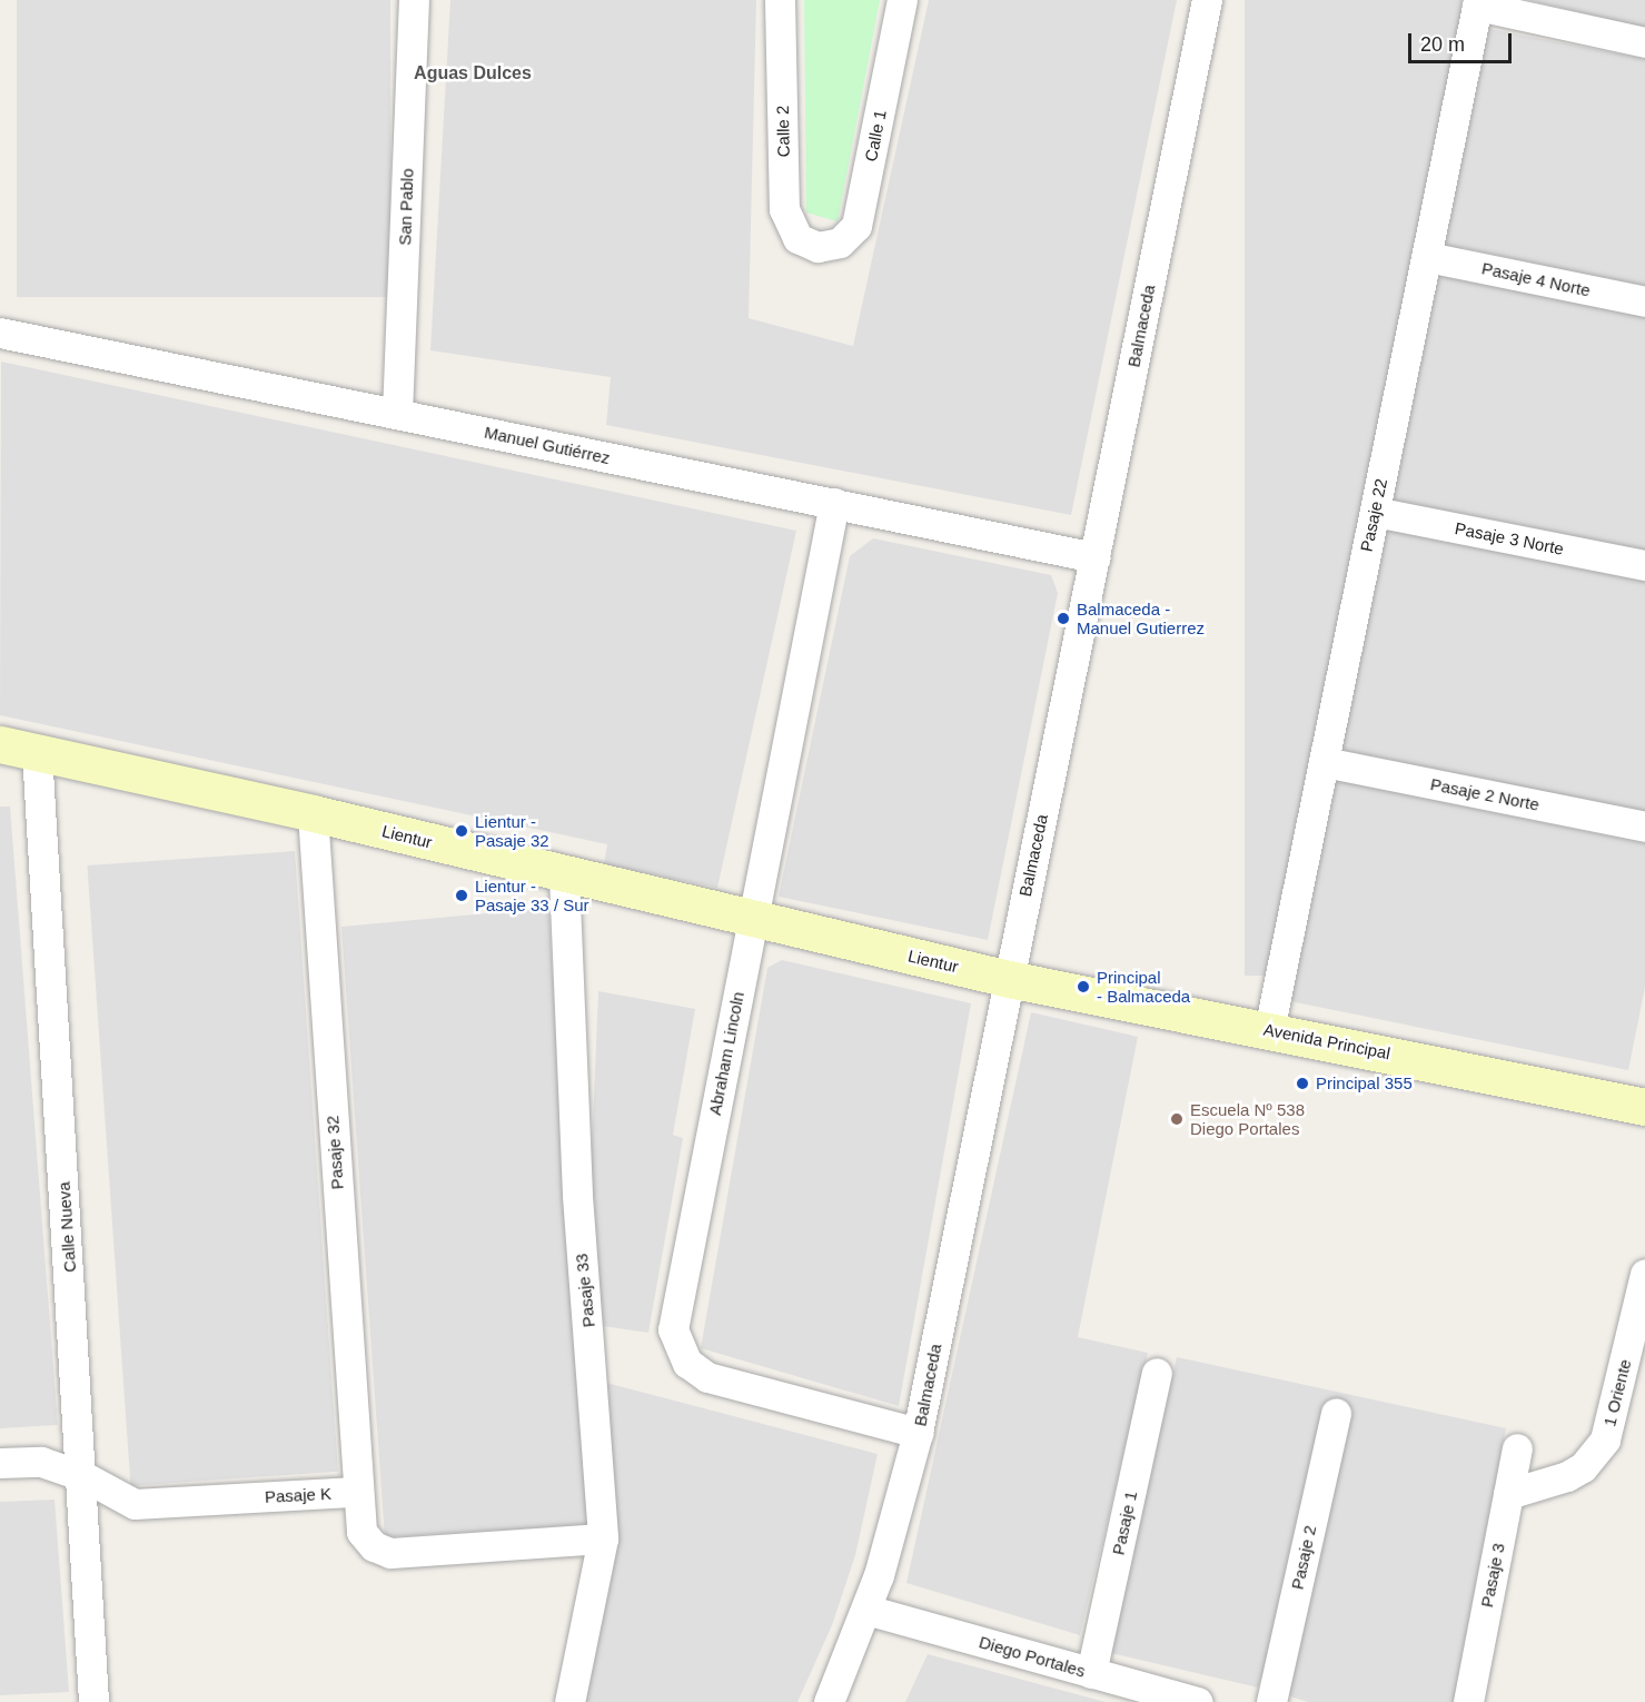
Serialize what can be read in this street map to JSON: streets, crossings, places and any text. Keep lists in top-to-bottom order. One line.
{"streets":{"main road":["Lientur","Avenida Principal"],"street":["Calle 2","Calle 1","San Pablo","Pasaje 4 Norte","Balmaceda","Manuel Gutiérrez","Pasaje 22","Pasaje 3 Norte","Pasaje 2 Norte","Abraham Lincoln","Pasaje 32","Calle Nueva","Pasaje 33","1 Oriente","Pasaje K","Pasaje 1","Pasaje 2","Pasaje 3","Diego Portales"]},"crossings":[["Calle 2","Calle 1"],["San Pablo","Manuel Gutiérrez"],["Pasaje 4 Norte","Pasaje 22"],["Balmaceda","Manuel Gutiérrez"],["Balmaceda","Lientur"],["Balmaceda","Avenida Principal"],["Balmaceda","Abraham Lincoln"],["Balmaceda","Diego Portales"],["Manuel Gutiérrez","Abraham Lincoln"],["Pasaje 22","Pasaje 3 Norte"],["Pasaje 22","Pasaje 2 Norte"],["Pasaje 22","Avenida Principal"],["Lientur","Avenida Principal"],["Lientur","Abraham Lincoln"],["Lientur","Pasaje 32"],["Lientur","Calle Nueva"],["Lientur","Pasaje 33"],["Pasaje 32","Pasaje K"],["Calle Nueva","Pasaje K"],["Pasaje 33","Pasaje K"],["1 Oriente","Pasaje 3"],["Pasaje 1","Diego Portales"]],"districts":["Aguas Dulces"],"places":["Balmaceda - Manuel Gutierrez","Lientur - Pasaje 32","Lientur - Pasaje 33 / Sur","Principal - Balmaceda","Principal 355","Escuela Nº 538 Diego Portales"],"scale_bar":"20 m"}
